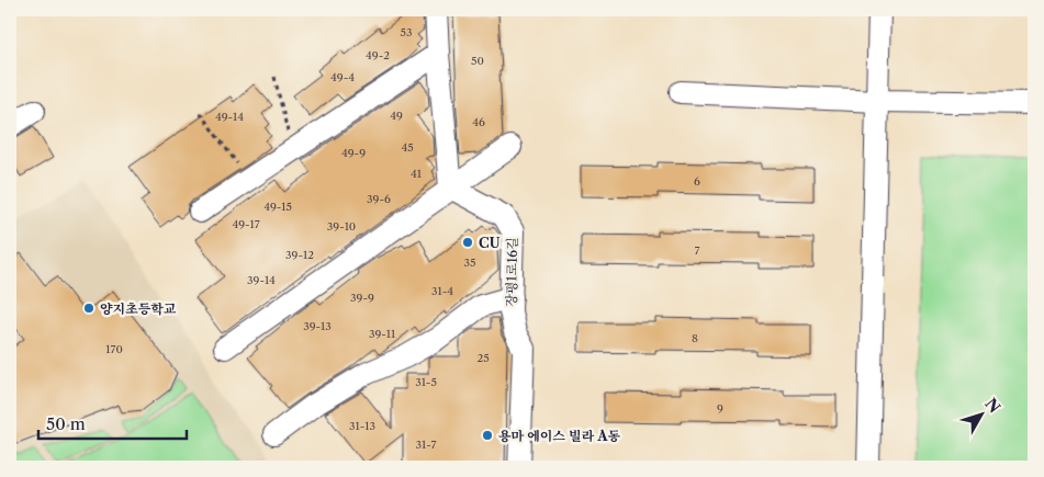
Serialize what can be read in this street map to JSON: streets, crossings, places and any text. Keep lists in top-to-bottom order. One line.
{"streets":{"street":["장평1로16길"]},"places":["CU","양지초등학교","용마 에이스 빌라 A동"],"house_numbers":["53","49-2","50","49-4","49","49-14","46","45","49-9","41","6","39-6","49-15","49-17","39-10","7","39-12","35","39-14","31-4","39-9","39-13","39-11","8","170","25","31-5","9","31-13","31-7"],"scale_bar":"50 m","north":"top right"}
